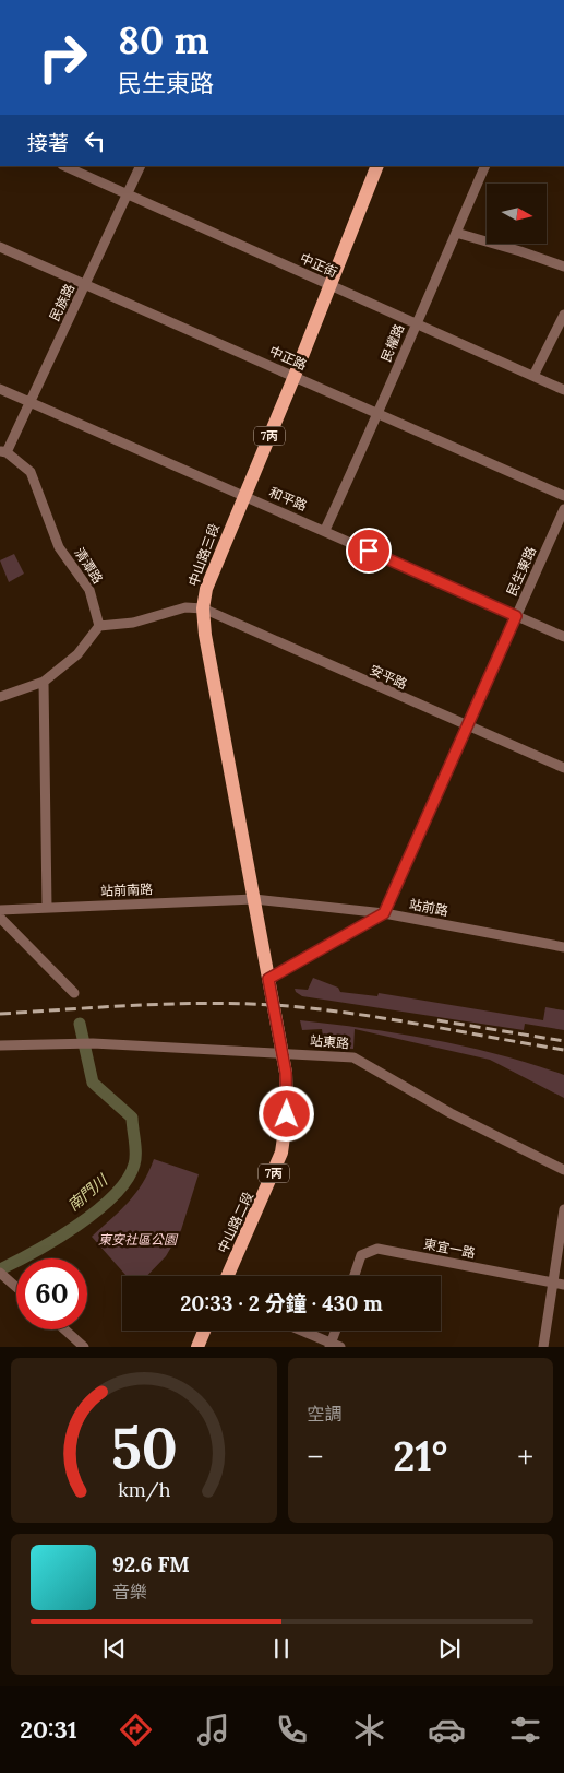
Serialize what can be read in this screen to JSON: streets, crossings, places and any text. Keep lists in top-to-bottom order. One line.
{"streets":{"main road":["7丙","中山路三段","中山路二段"],"street":["中正街","民族路","民權路","中正路","和平路","清潭路","民生東路","安平路","站前南路","站前路","站東路","東宜一路"]},"crossings":[["中正街","民族路"],["中正街","民權路"],["中正街","中山路三段"],["民族路","中正路"],["民族路","和平路"],["民族路","清潭路"],["民權路","中正路"],["民權路","和平路"],["中正路","中山路三段"],["和平路","中山路三段"],["和平路","民生東路"],["中山路三段","安平路"],["中山路三段","站前南路"],["中山路三段","站前路"],["中山路三段","中山路二段"],["民生東路","安平路"],["民生東路","站前路"],["站前南路","站前路"],["站東路","中山路二段"]],"water":["南門川"],"parks":["東安社區公園"],"north":"right","page":{"turn":["80 m","民生東路"],"then":"接著","limit":"60","trip":"20:33 · 2 分鐘 · 430 m","tile":"空調","heat":["−","21°","+"],"song":["92.6 FM","音樂"],"tabs":"20:31","gauge":["50","km/h"]}}
